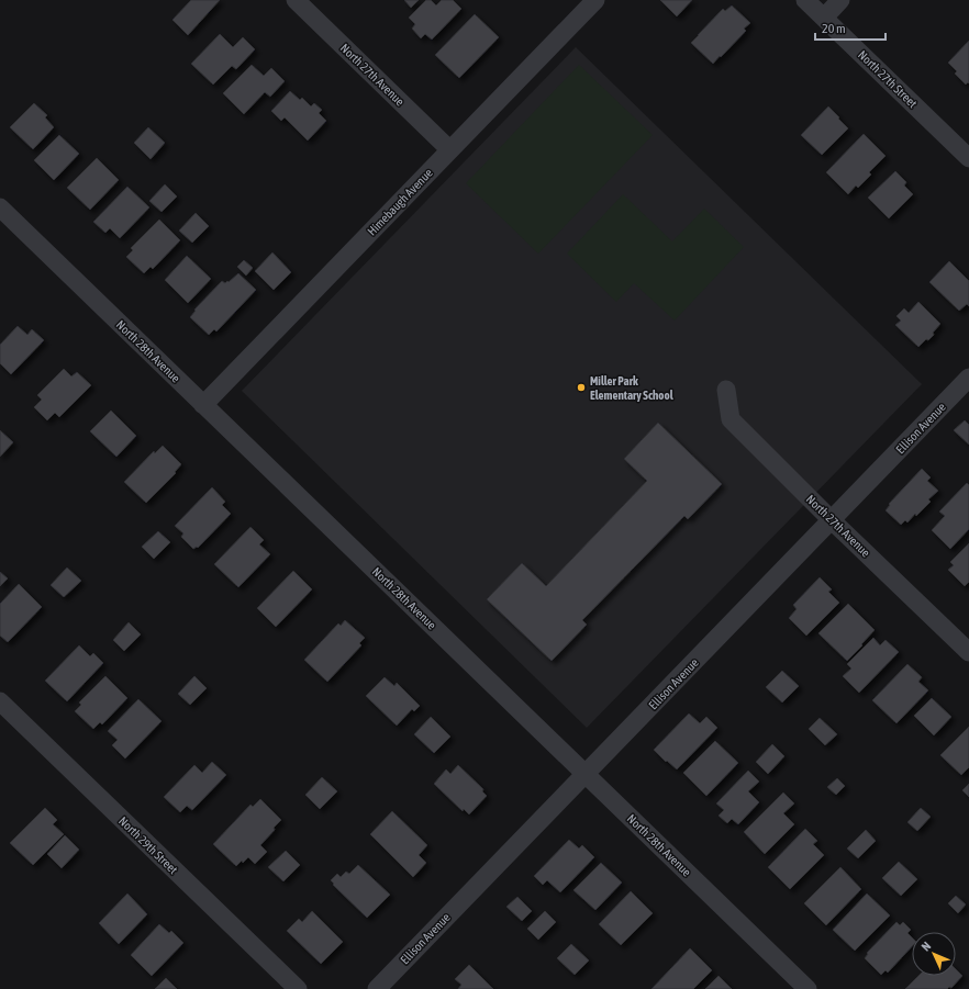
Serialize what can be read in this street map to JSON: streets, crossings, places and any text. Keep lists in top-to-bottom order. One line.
{"streets":{"street":["North 27th Avenue","North 27th Street","Himebaugh Avenue","North 28th Avenue","Ellison Avenue","North 29th Street"]},"crossings":[["North 27th Avenue","Himebaugh Avenue"],["North 27th Avenue","Ellison Avenue"],["Himebaugh Avenue","North 28th Avenue"],["North 28th Avenue","Ellison Avenue"]],"places":["Miller Park Elementary School"],"scale_bar":"20 m","north":"top left"}
